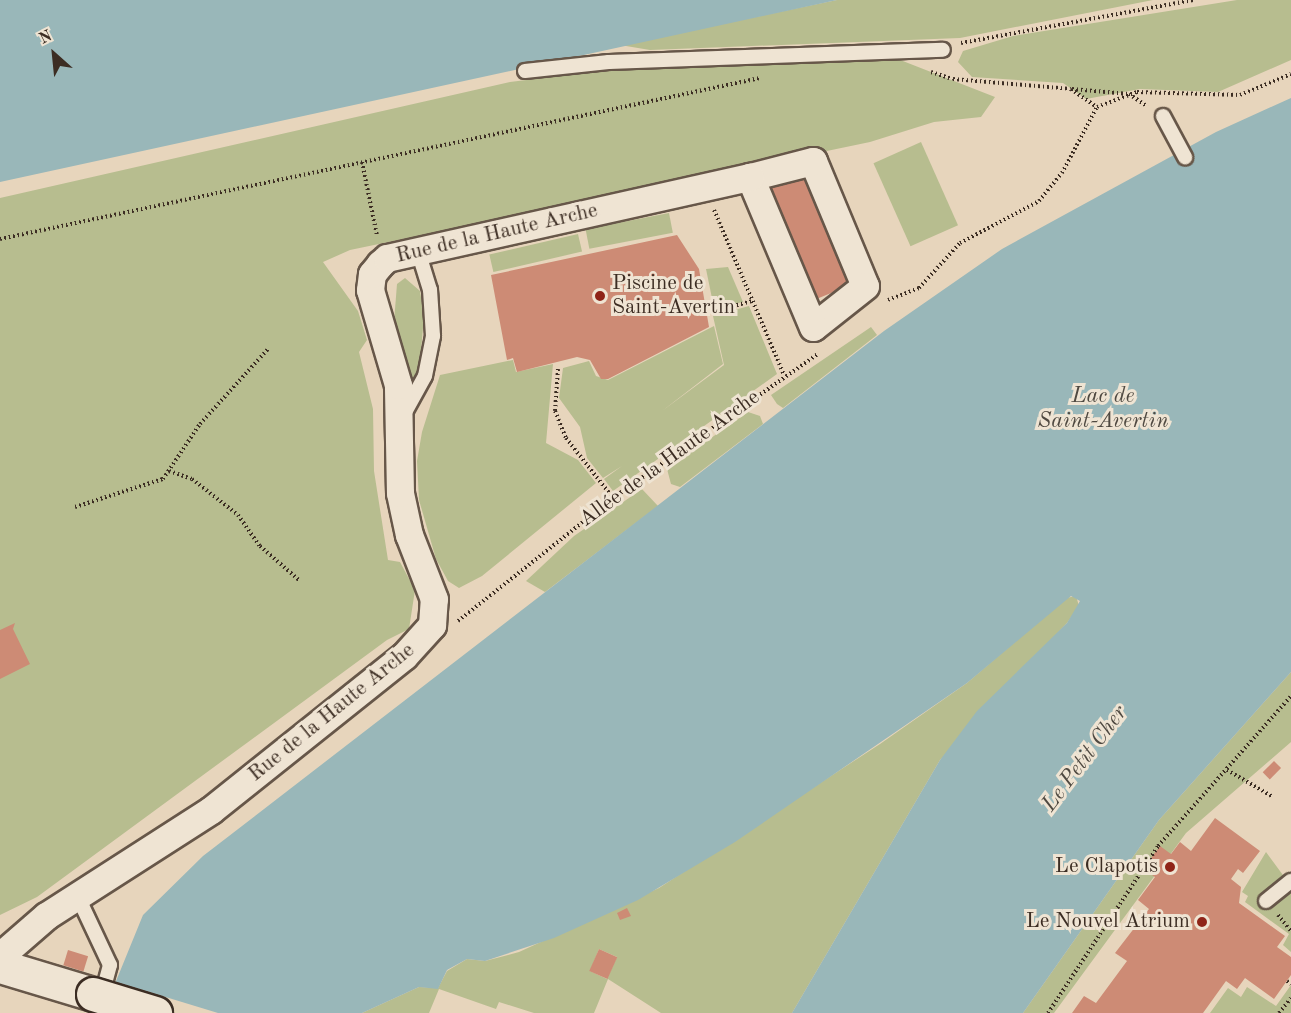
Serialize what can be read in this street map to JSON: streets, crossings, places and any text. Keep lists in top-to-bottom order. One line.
{"streets":{"street":["Rue de la Haute Arche"],"path":["Allée de la Haute Arche"]},"water":["Lac de Saint-Avertin","Le Petit Cher"],"places":["Piscine de Saint-Avertin","Le Clapotis","Le Nouvel Atrium"],"north":"top left"}
